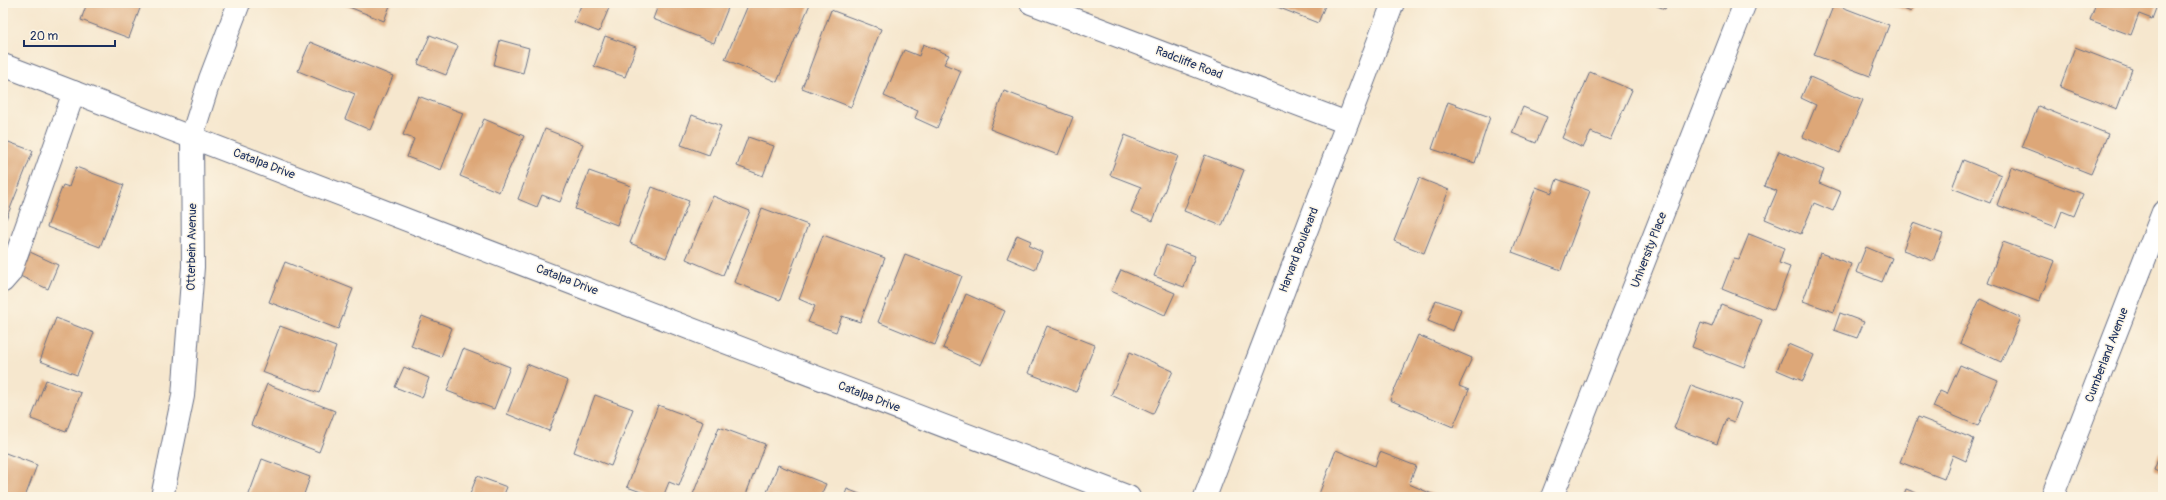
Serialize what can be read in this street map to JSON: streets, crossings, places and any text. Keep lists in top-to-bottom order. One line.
{"streets":{"street":["Radcliffe Road","Catalpa Drive","Otterbein Avenue","Harvard Boulevard","University Place","Cumberland Avenue"]},"crossings":[["Radcliffe Road","Harvard Boulevard"],["Catalpa Drive","Otterbein Avenue"]],"scale_bar":"20 m"}
